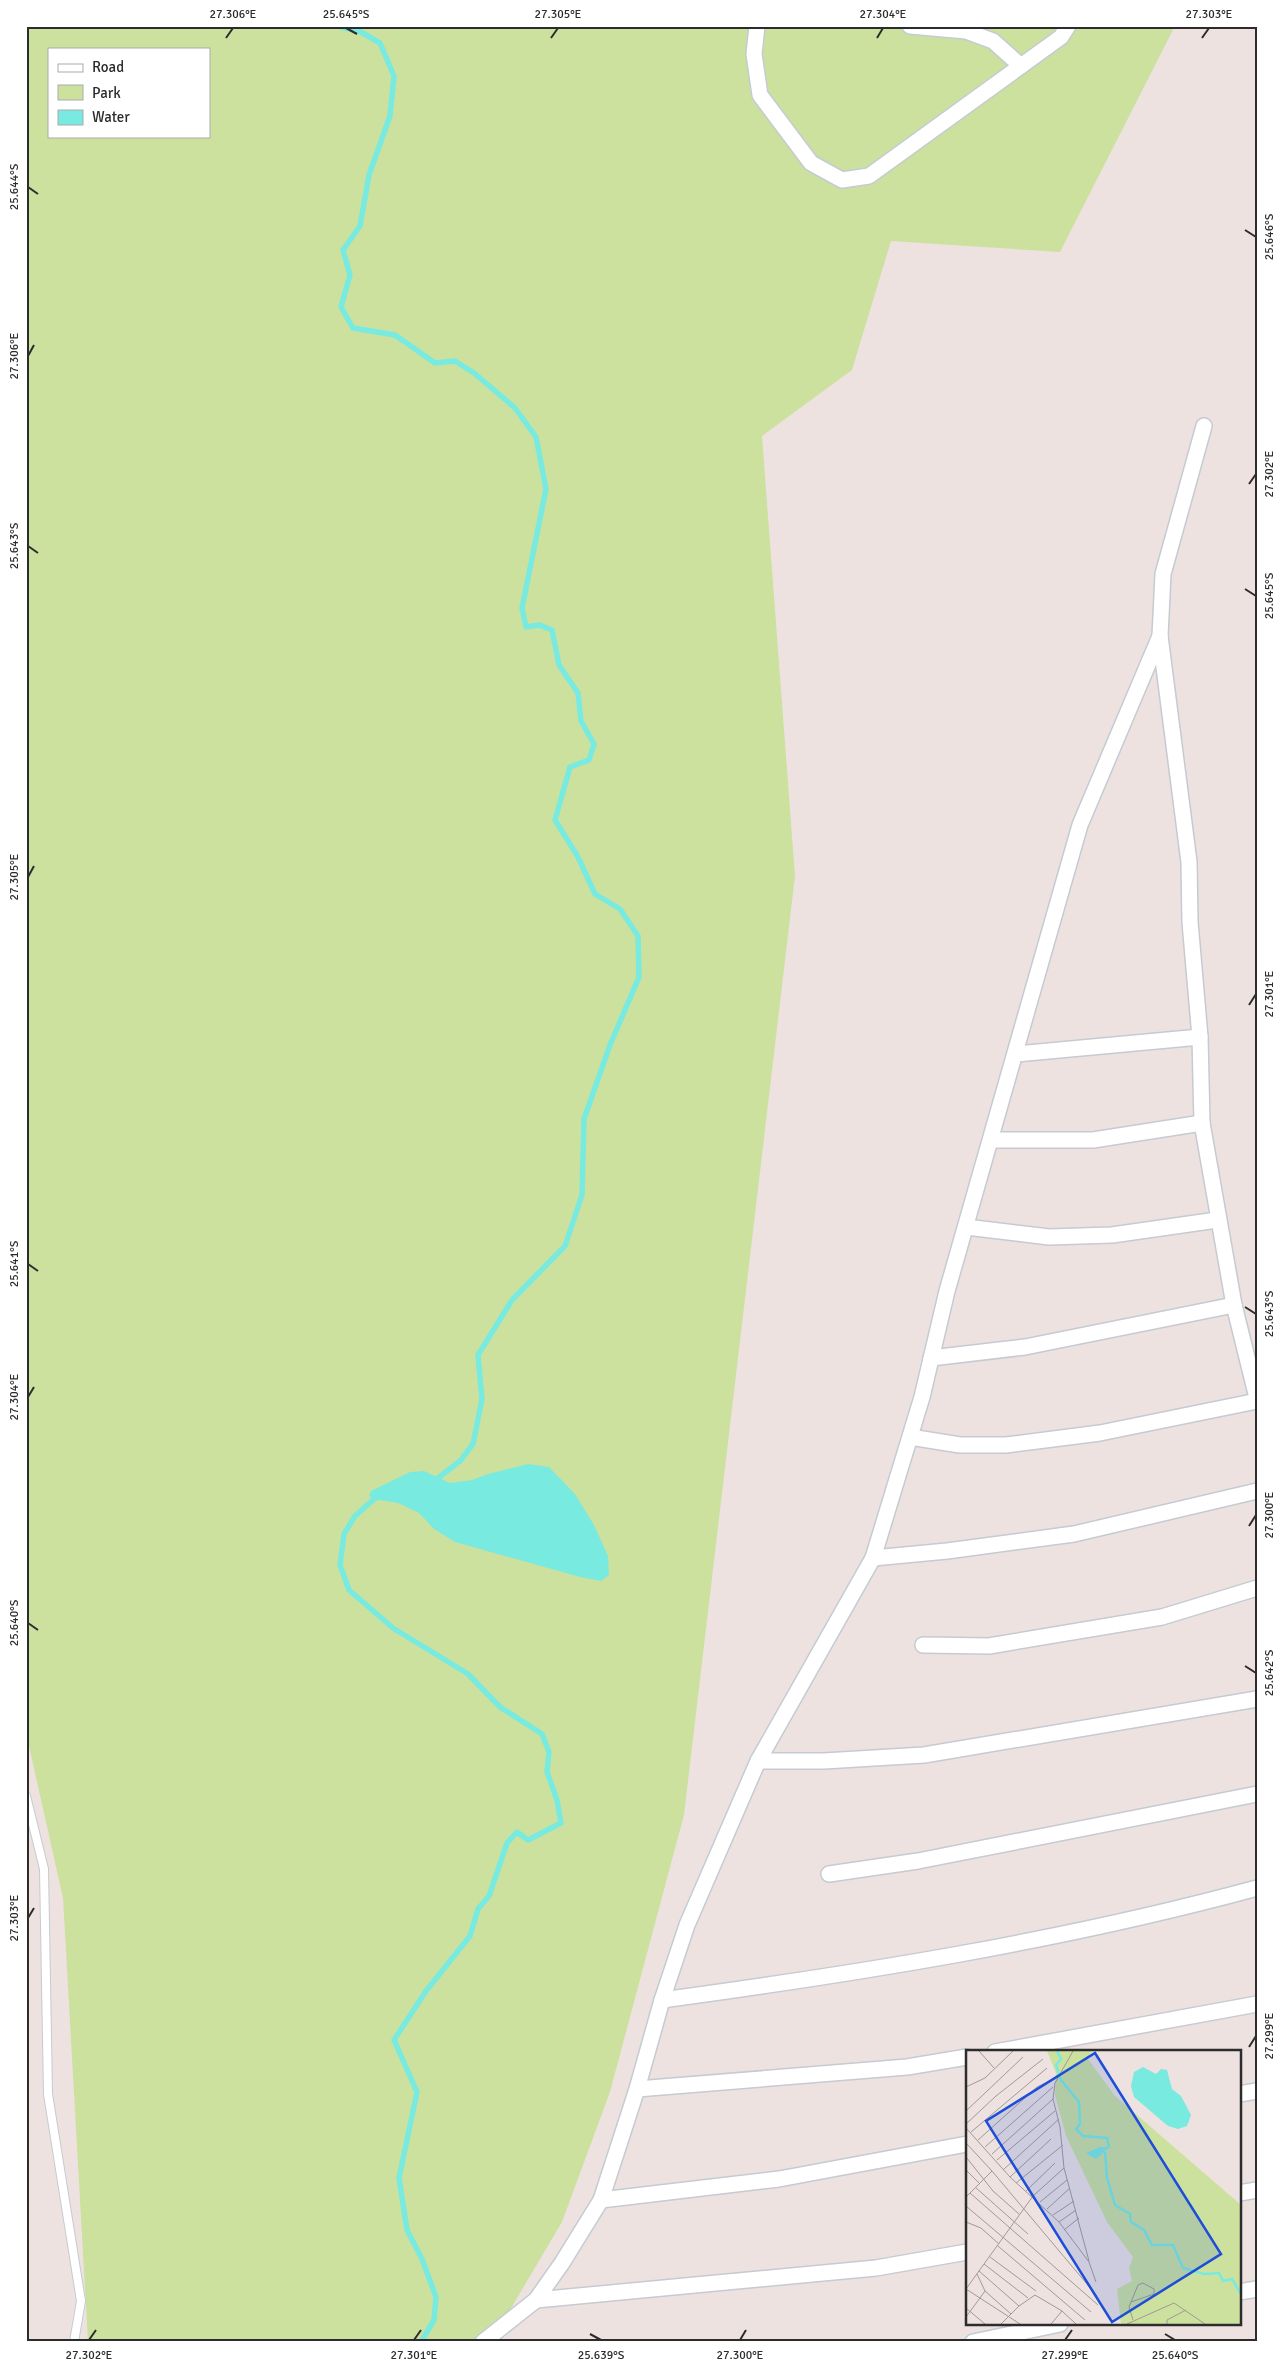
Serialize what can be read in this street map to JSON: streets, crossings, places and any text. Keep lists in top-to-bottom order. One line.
{"legend":["Road","Park","Water"],"coordinates":["27.306°E","25.645°S","27.305°E","27.304°E","27.303°E","25.644°S","25.646°S","27.302°E","25.643°S","27.301°E","25.641°S","27.300°E","25.640°S","25.642°S","27.299°E","25.639°S"]}
